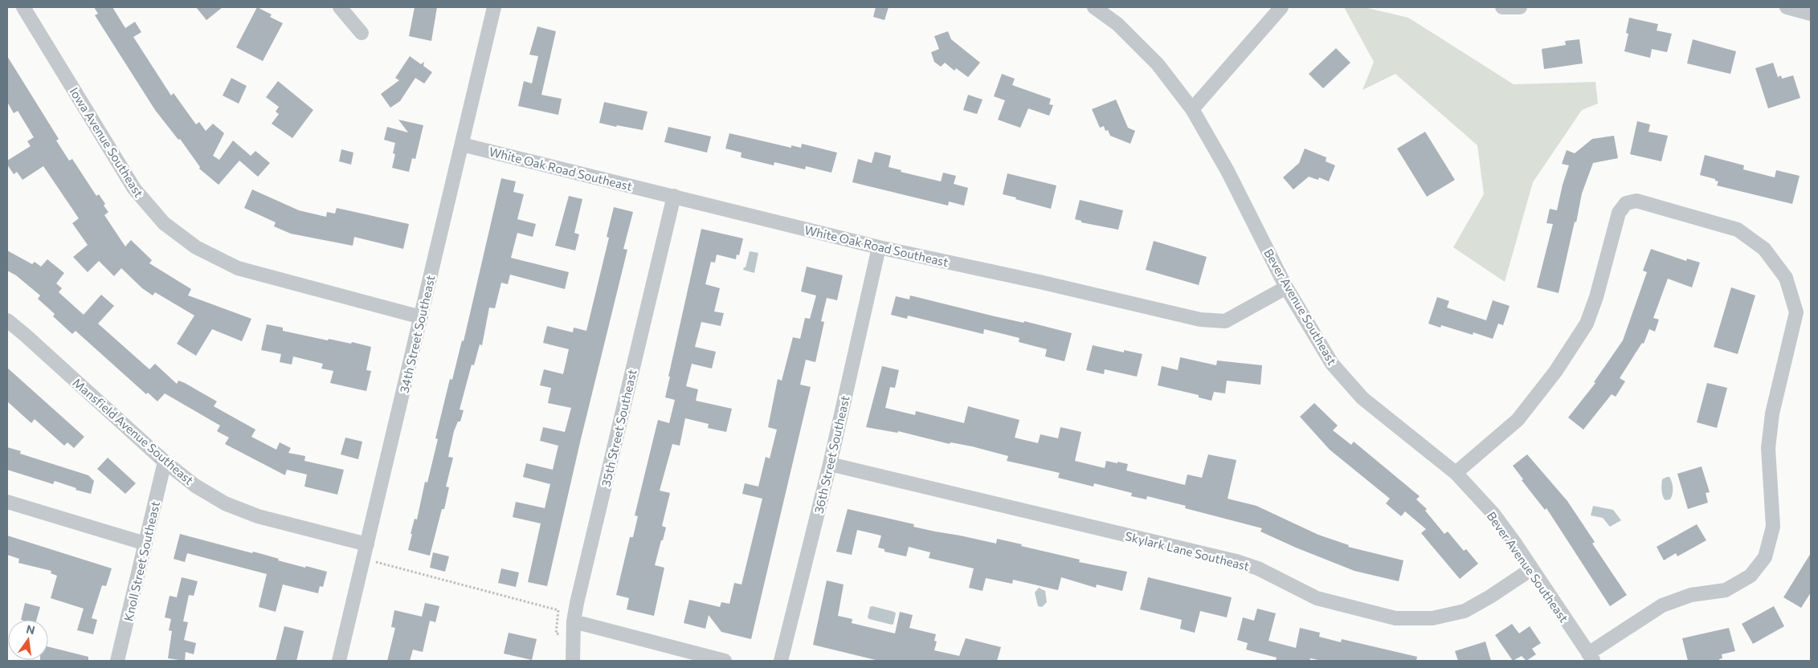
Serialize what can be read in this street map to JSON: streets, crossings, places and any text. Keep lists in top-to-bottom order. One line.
{"streets":{"street":["Iowa Avenue Southeast","White Oak Road Southeast","Bever Avenue Southeast","34th Street Southeast","35th Street Southeast","Mansfield Avenue Southeast","36th Street Southeast","Skylark Lane Southeast","Knoll Street Southeast"]},"crossings":[["Iowa Avenue Southeast","34th Street Southeast"],["White Oak Road Southeast","Bever Avenue Southeast"],["White Oak Road Southeast","34th Street Southeast"],["White Oak Road Southeast","35th Street Southeast"],["White Oak Road Southeast","36th Street Southeast"],["Bever Avenue Southeast","Skylark Lane Southeast"],["34th Street Southeast","Mansfield Avenue Southeast"],["Mansfield Avenue Southeast","Knoll Street Southeast"],["36th Street Southeast","Skylark Lane Southeast"]],"north":"top"}
